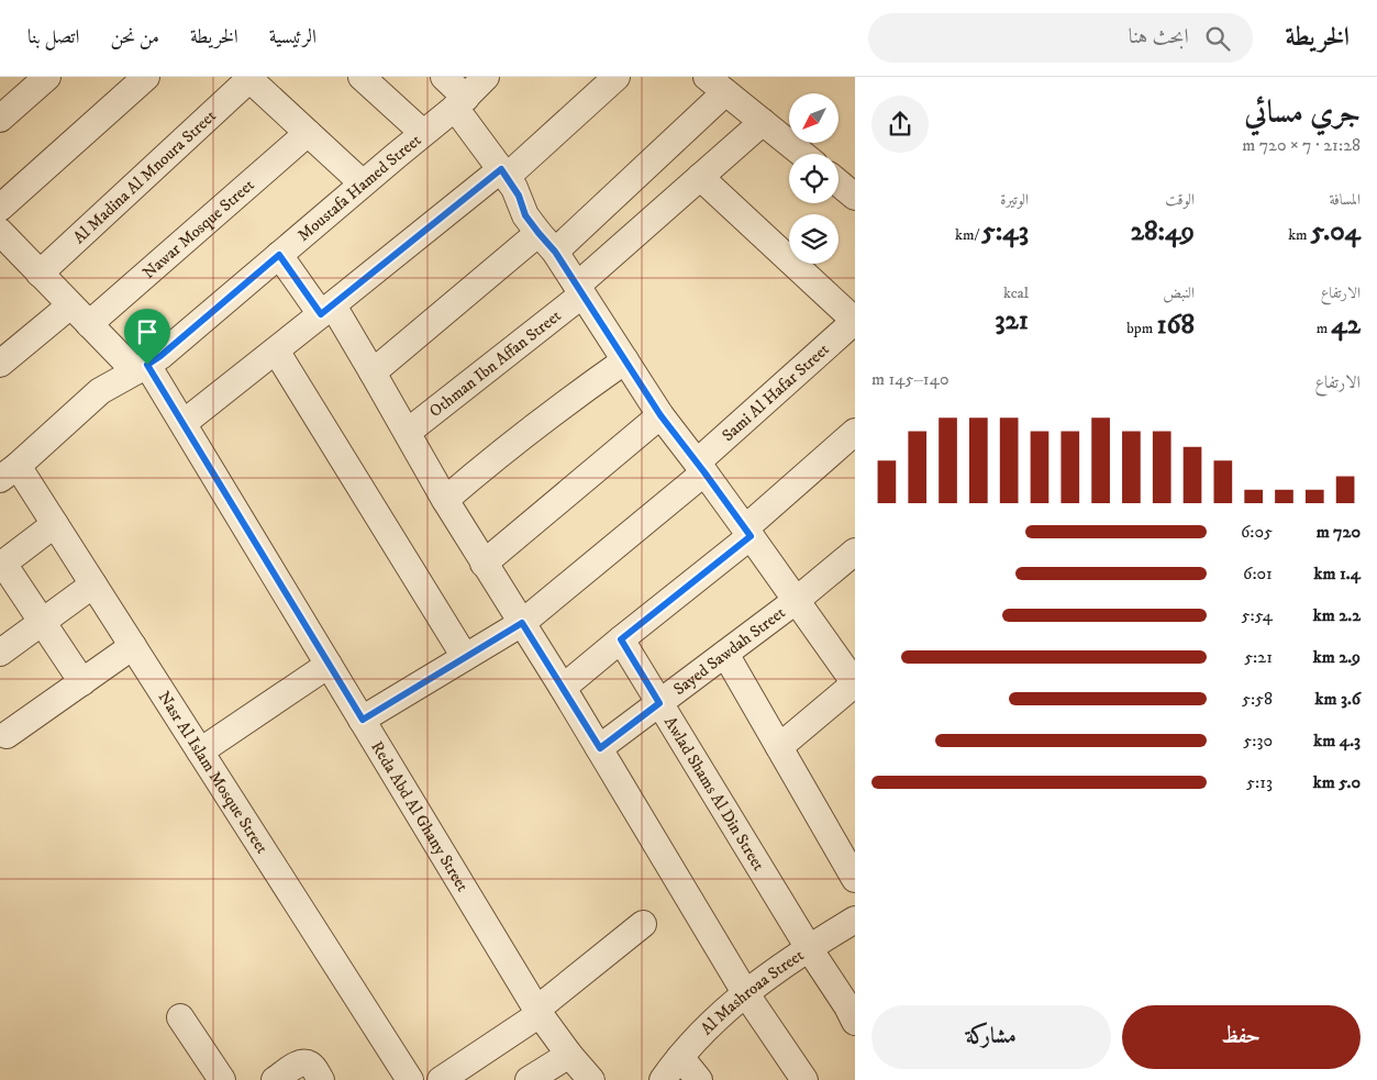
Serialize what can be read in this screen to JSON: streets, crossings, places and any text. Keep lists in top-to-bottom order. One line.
{"streets":{"street":["Al Madina Al Mnoura Street","Moustafa Hamed Street","Nawar Mosque Street","Othman Ibn Affan Street","Sami Al Hafar Street","Sayed Sawdah Street","Nasr Al Islam Mosque Street","Awlad Shams Al Din Street","Reda Abd Al Ghany Street","Al Mashroaa Street"]},"crossings":[["Al Madina Al Mnoura Street","Reda Abd Al Ghany Street"],["Moustafa Hamed Street","Nasr Al Islam Mosque Street"],["Moustafa Hamed Street","Reda Abd Al Ghany Street"],["Nawar Mosque Street","Reda Abd Al Ghany Street"],["Sami Al Hafar Street","Reda Abd Al Ghany Street"],["Sayed Sawdah Street","Awlad Shams Al Din Street"],["Awlad Shams Al Din Street","Al Mashroaa Street"]],"north":"bottom left","page":{"header":"الخريطة","search":"ابحث هنا","nav":["الرئيسية","الخريطة","من نحن","اتصل بنا"],"heading":["جري مسائي","21:28 · 7 × 720 m"],"stats":[["المسافة","5.04 km"],["الوقت","28:49"],["الوتيرة","5:43 /km"],["الارتفاع","42 m"],["النبض","168 bpm"],["kcal","321"]],"chart":["الارتفاع","140–145 m"],"list":[{"name":"720 m","note":"6:05"},{"name":"1.4 km","note":"6:01"},{"name":"2.2 km","note":"5:54"},{"name":"2.9 km","note":"5:21"},{"name":"3.6 km","note":"5:58"},{"name":"4.3 km","note":"5:30"},{"name":"5.0 km","note":"5:13"}],"buttons":["حفظ","مشاركة"]}}
